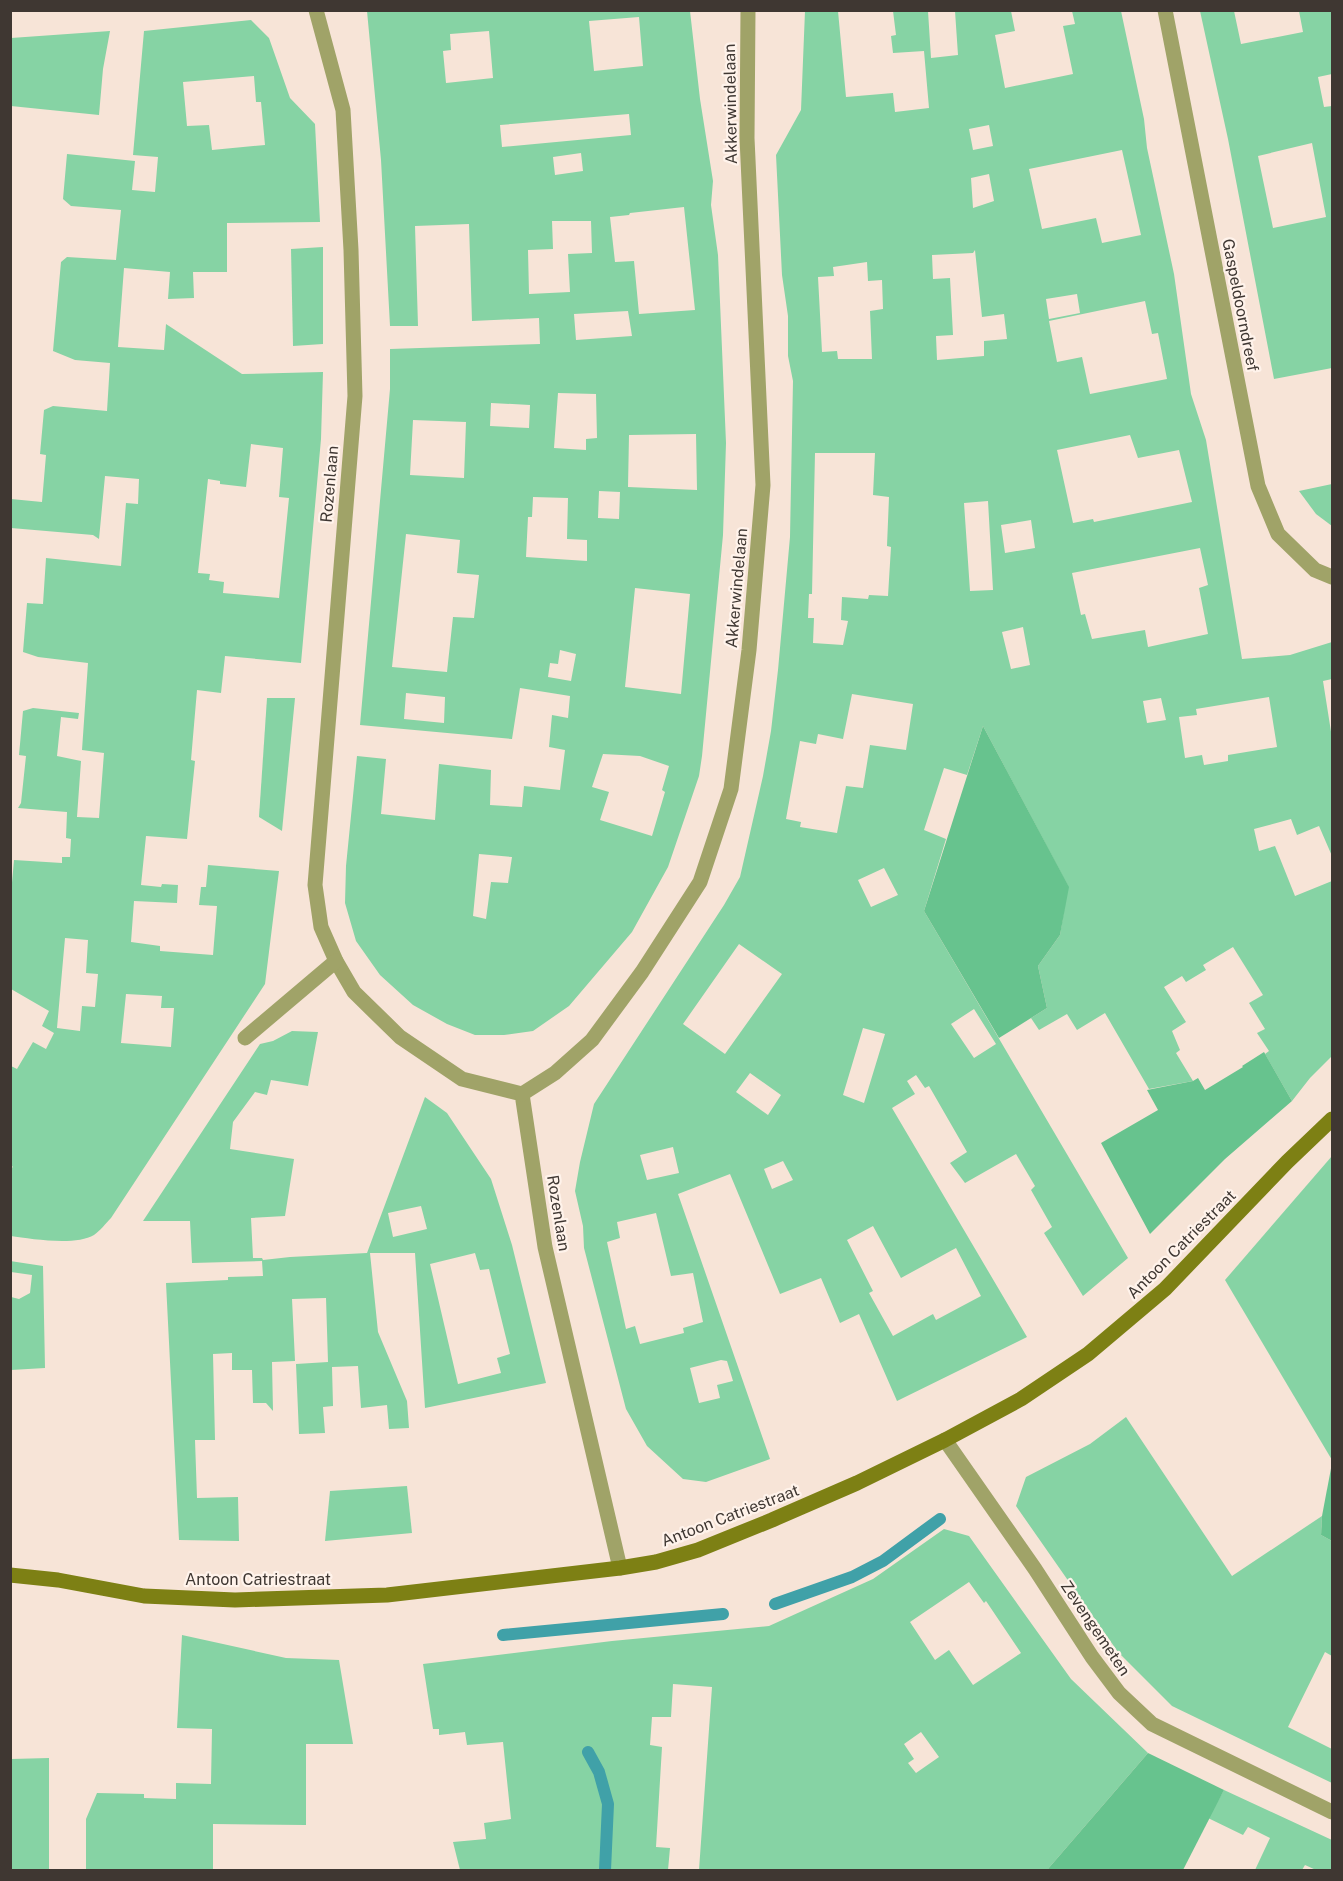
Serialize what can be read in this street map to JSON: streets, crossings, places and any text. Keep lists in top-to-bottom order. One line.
{"streets":{"main road":["Antoon Catriestraat"],"street":["Akkerwindelaan","Gaspeldoorndreef","Rozenlaan","Zevengemeten"]},"crossings":[["Akkerwindelaan","Rozenlaan"],["Rozenlaan","Antoon Catriestraat"],["Antoon Catriestraat","Zevengemeten"]]}
